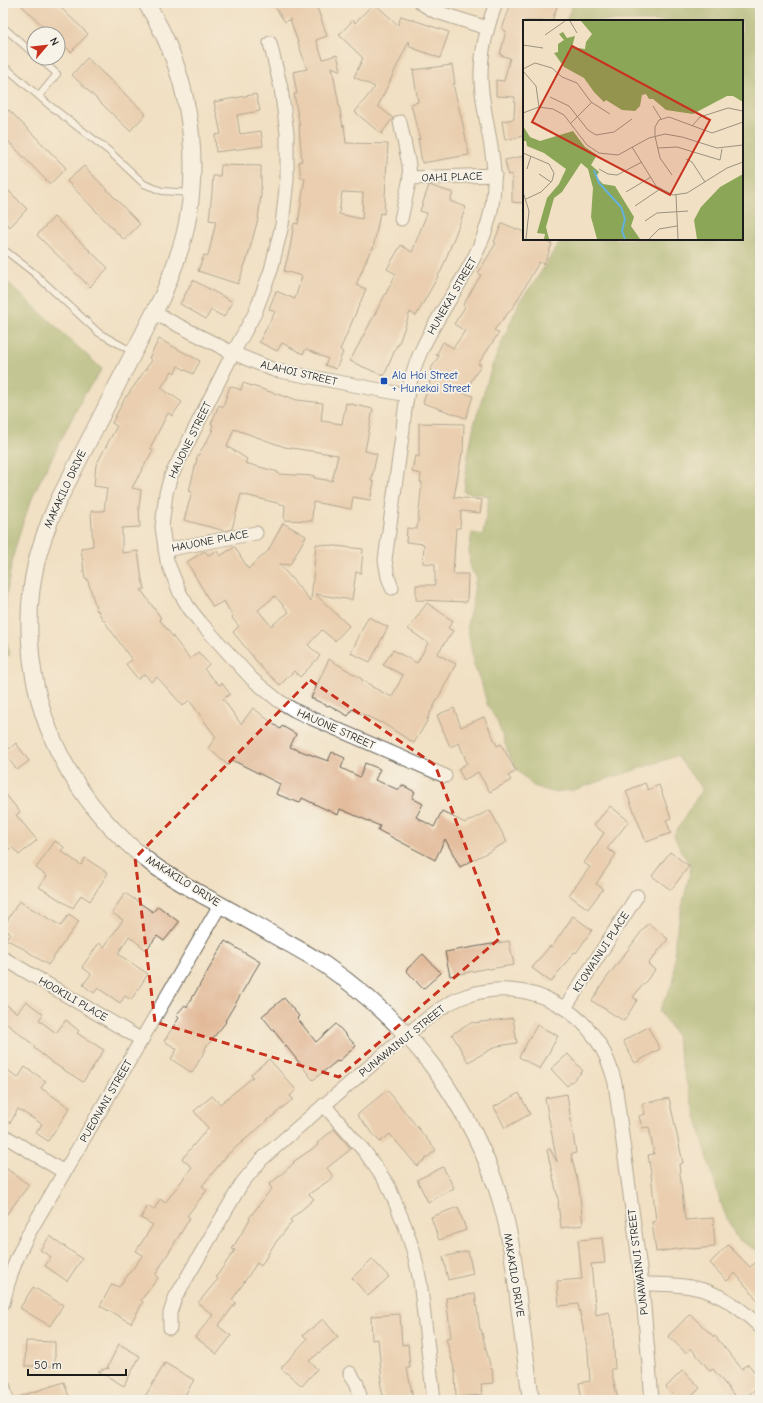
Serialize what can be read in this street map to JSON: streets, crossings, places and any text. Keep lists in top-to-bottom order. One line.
{"streets":{"street":["OAHI PLACE","HUNEKAI STREET","ALAHOI STREET","HAUONE STREET","MAKAKILO DRIVE","HAUONE PLACE","KI'OWAINUI PLACE","HOOKILI PLACE","PUNAWAINUI STREET","PUEONANI STREET"]},"crossings":[["OAHI PLACE","HUNEKAI STREET"],["HUNEKAI STREET","ALAHOI STREET"],["ALAHOI STREET","HAUONE STREET"],["ALAHOI STREET","MAKAKILO DRIVE"],["HAUONE STREET","HAUONE PLACE"],["MAKAKILO DRIVE","PUNAWAINUI STREET"],["MAKAKILO DRIVE","PUEONANI STREET"],["KI'OWAINUI PLACE","PUNAWAINUI STREET"],["HOOKILI PLACE","PUEONANI STREET"]],"places":{"transit":["Ala Hoi Street + Hunekai Street"]},"scale_bar":"50 m","north":"top right"}
